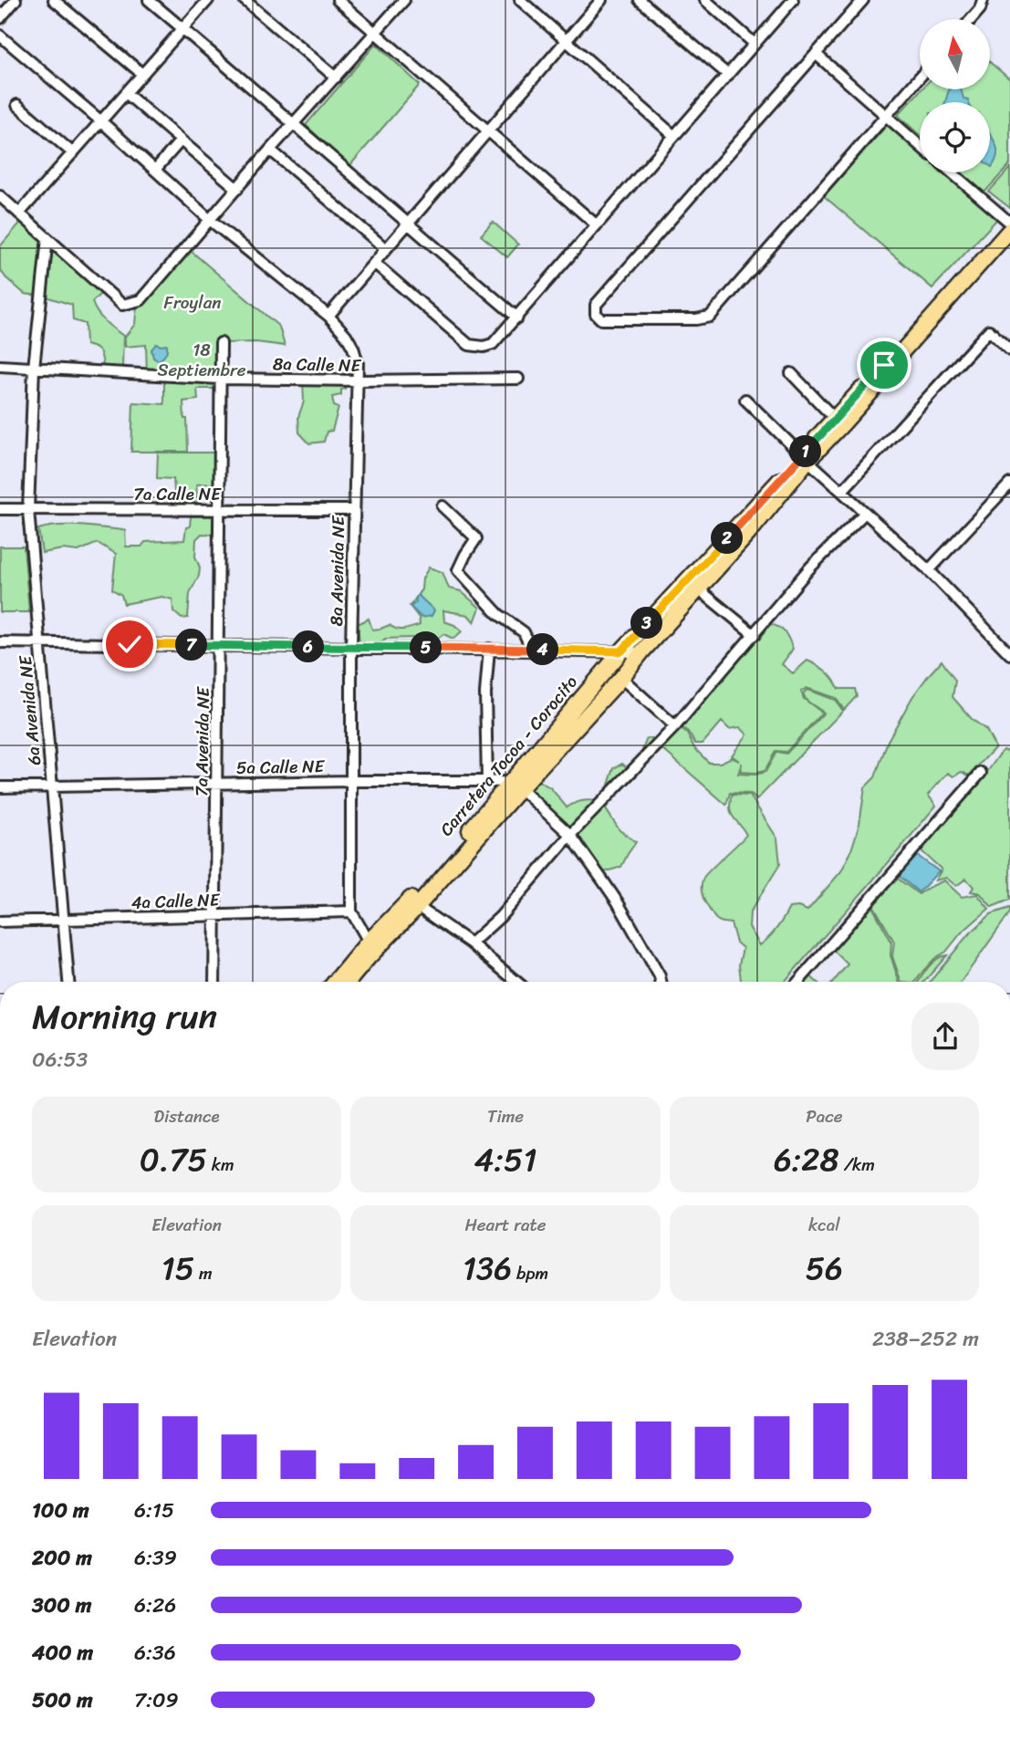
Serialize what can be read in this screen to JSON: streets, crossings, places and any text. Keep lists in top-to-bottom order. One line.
{"streets":{"main road":["Carretera Tocoa - Corocito"],"street":["8a Calle NE","7a Calle NE","8a Avenida NE","6a Avenida NE","7a Avenida NE","5a Calle NE","4a Calle NE"]},"crossings":[["8a Calle NE","8a Avenida NE"],["8a Calle NE","6a Avenida NE"],["8a Calle NE","7a Avenida NE"],["7a Calle NE","8a Avenida NE"],["7a Calle NE","6a Avenida NE"],["7a Calle NE","7a Avenida NE"],["8a Avenida NE","5a Calle NE"],["8a Avenida NE","4a Calle NE"],["6a Avenida NE","5a Calle NE"],["6a Avenida NE","4a Calle NE"],["7a Avenida NE","5a Calle NE"],["7a Avenida NE","4a Calle NE"],["Carretera Tocoa - Corocito","5a Calle NE"]],"parks":["Froylan","18 Septiembre"],"north":"top","page":{"pins":["1","2","3","7","6","5","4"],"heading":["Morning run","06:53"],"stats":[["Distance","0.75 km"],["Time","4:51"],["Pace","6:28 /km"],["Elevation","15 m"],["Heart rate","136 bpm"],["kcal","56"]],"chart":["Elevation","238–252 m"],"list":[{"name":"100 m","note":"6:15"},{"name":"200 m","note":"6:39"},{"name":"300 m","note":"6:26"},{"name":"400 m","note":"6:36"},{"name":"500 m","note":"7:09"}]}}
